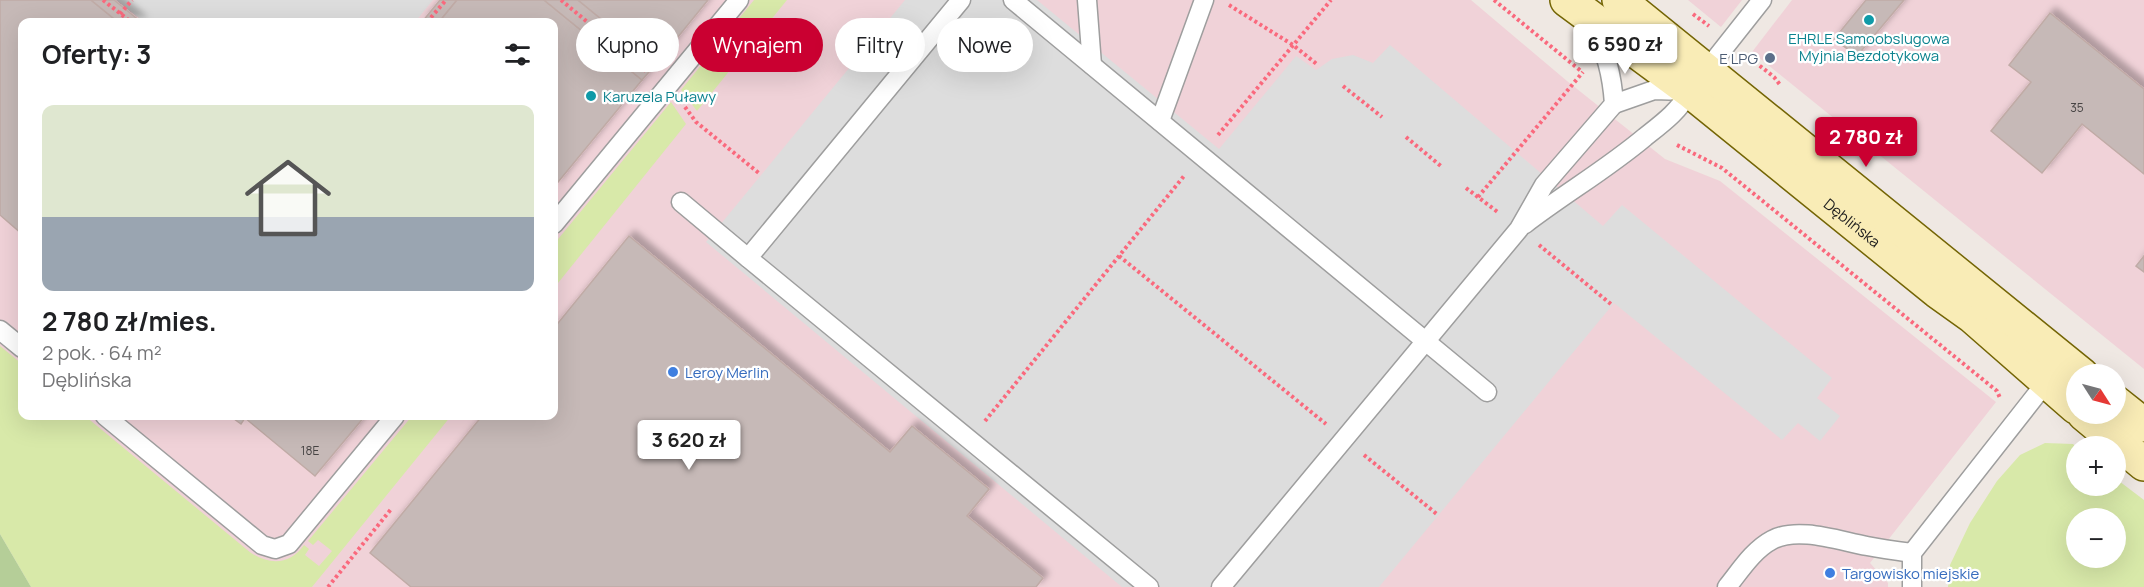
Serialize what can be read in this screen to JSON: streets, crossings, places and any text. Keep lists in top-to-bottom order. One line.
{"streets":{"main road":["Dęblińska"]},"places":["EHRLE Samoobslugowa Myjnia Bezdotykowa","E LPG","Karuzela Puławy","Leroy Merlin","Targowisko miejskie"],"house_numbers":["35","18E"],"north":"bottom right","page":{"chip":["Kupno","Wynajem","Filtry","Nowe"],"heading":"Oferty: 3","price":["6 590 zł","2 780 zł","3 620 zł"],"list":[{"name":"2 780 zł/mies.","note":"2 pok. · 64 m² · Dęblińska"}],"map_buttons":["+","−"]}}
